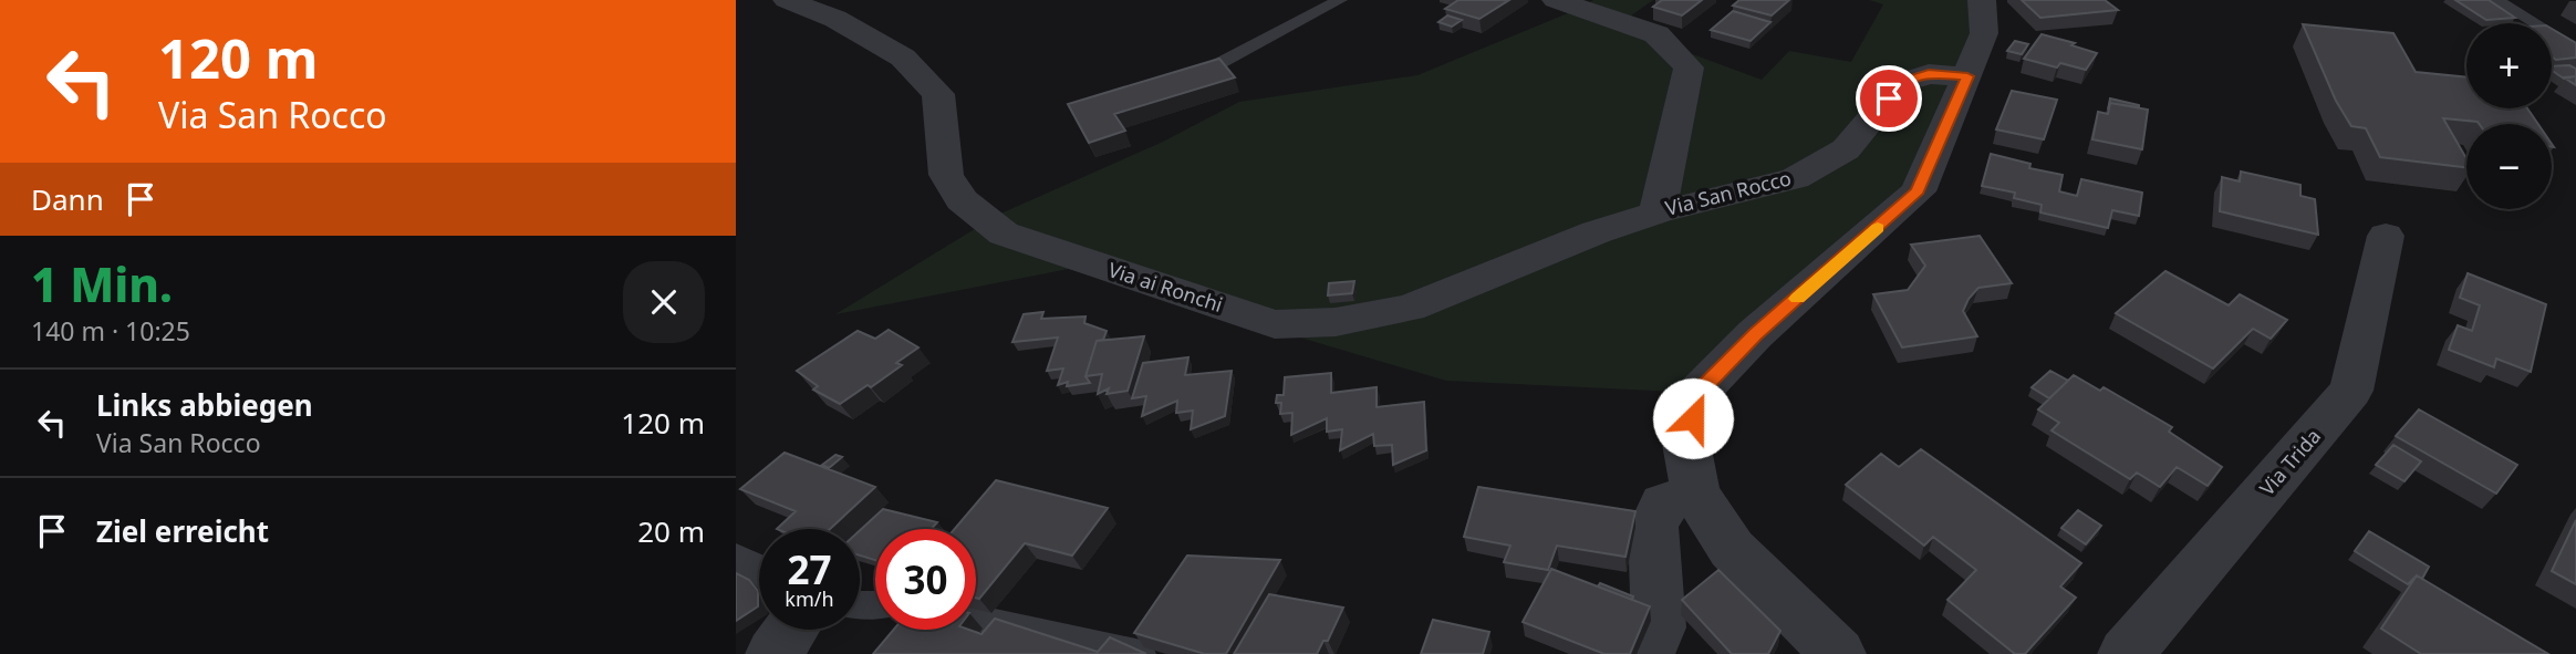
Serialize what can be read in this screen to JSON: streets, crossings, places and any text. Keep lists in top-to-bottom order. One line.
{"streets":{"street":["Via San Rocco","Via ai Ronchi","Via Trida"]},"crossings":[["Via San Rocco","Via ai Ronchi"]],"page":{"turn":["120 m","Via San Rocco"],"map_buttons":["+","−"],"then":"Dann","heading":["1 Min.","140 m · 10:25"],"list":[{"name":"Links abbiegen","note":"Via San Rocco","value":"120 m"},{"name":"Ziel erreicht","value":"20 m"}],"speed":"27 km/h","limit":"30"}}
